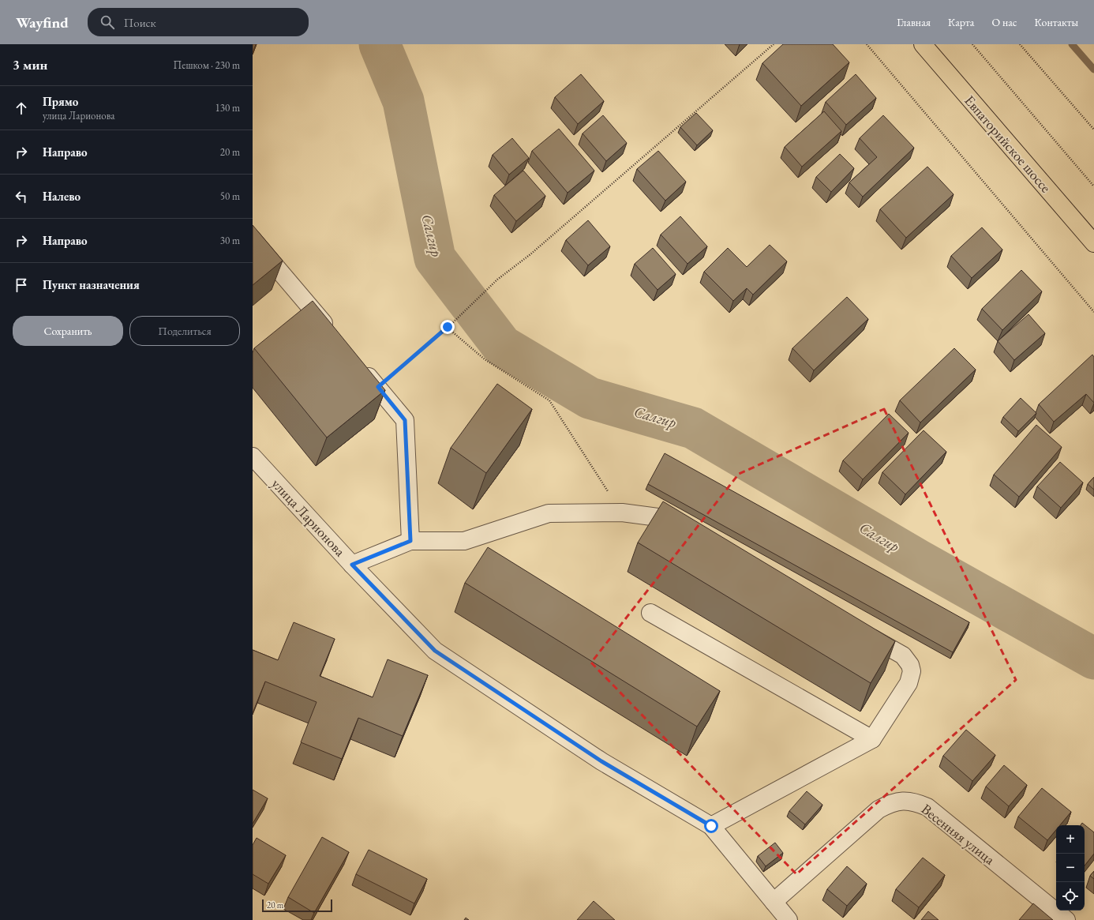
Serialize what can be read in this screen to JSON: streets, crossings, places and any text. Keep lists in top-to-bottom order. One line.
{"streets":{"main road":["Евпаторийское шоссе"],"street":["улица Ларионова","Весенняя улица"]},"crossings":[["улица Ларионова","Весенняя улица"]],"water":["Салгир"],"scale_bar":"20 m","page":{"header":"Wayfind","search":"Поиск","nav":["Главная","Карта","О нас","Контакты"],"heading":["3 мин","Пешком · 230 m"],"list":[["Прямо","улица Ларионова","130 m"],["Направо","20 m"],["Налево","50 m"],["Направо","30 m"],"Пункт назначения"],"buttons":["Сохранить","Поделиться"],"map_buttons":["+","−"],"scale":"20 m"}}
